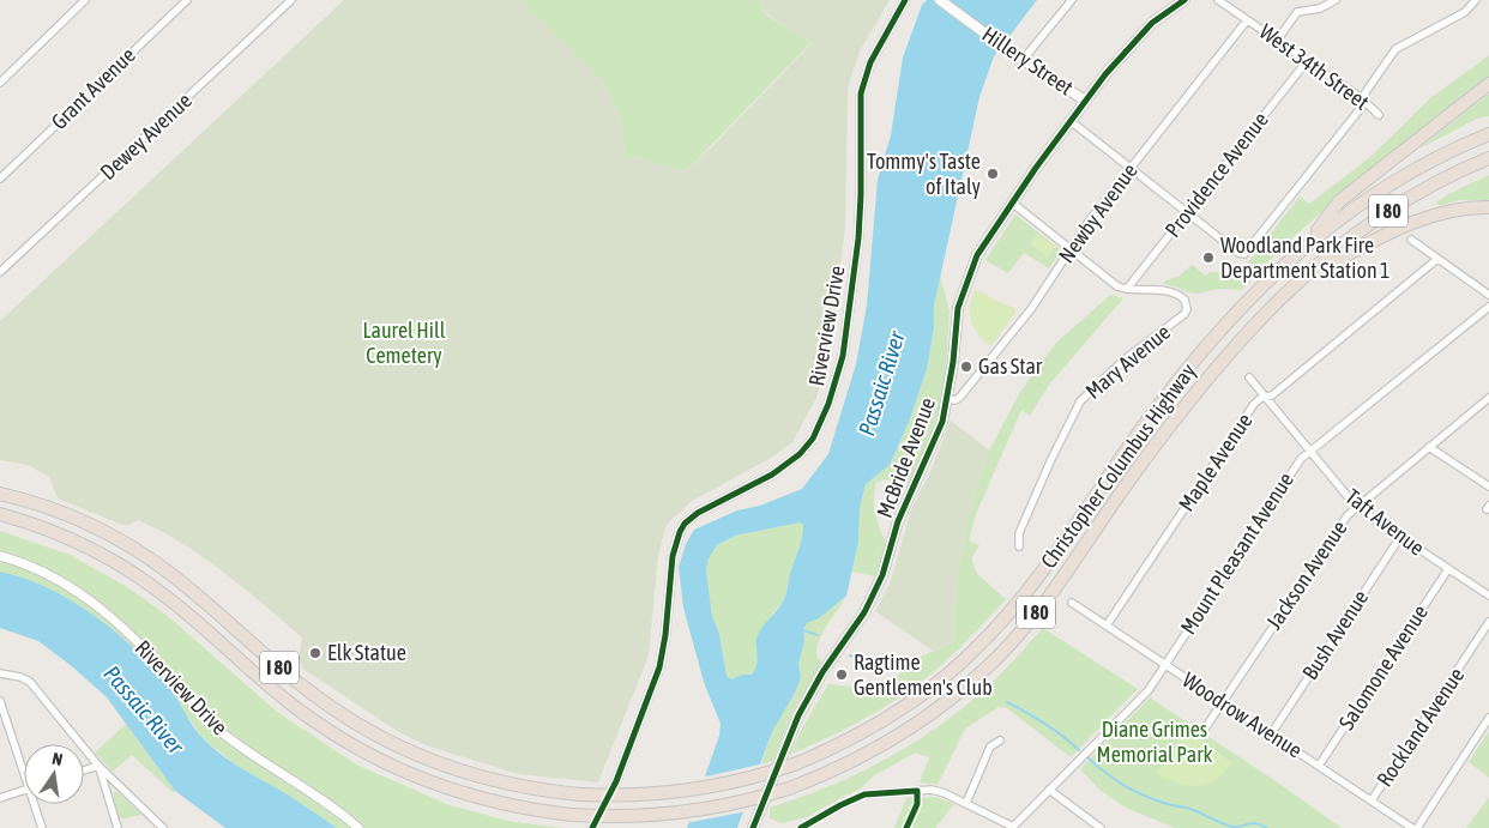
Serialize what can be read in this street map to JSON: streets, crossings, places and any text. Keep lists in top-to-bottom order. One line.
{"streets":{"highway":["I 80","Christopher Columbus Highway"],"main road":["Hillery Street","McBride Avenue"],"street":["West 34th Street","Grant Avenue","Dewey Avenue","Providence Avenue","Newby Avenue","Riverview Drive","Mary Avenue","Maple Avenue","Taft Avenue","Mount Pleasant Avenue","Jackson Avenue","Bush Avenue","Salomone Avenue","Woodrow Avenue","Rockland Avenue"]},"crossings":[["Hillery Street","McBride Avenue"],["West 34th Street","Providence Avenue"],["West 34th Street","Newby Avenue"],["Providence Avenue","Mary Avenue"],["Newby Avenue","McBride Avenue"],["Maple Avenue","Taft Avenue"],["Maple Avenue","Woodrow Avenue"],["Taft Avenue","Mount Pleasant Avenue"],["Taft Avenue","Jackson Avenue"],["Taft Avenue","Bush Avenue"],["Taft Avenue","Salomone Avenue"],["Mount Pleasant Avenue","Woodrow Avenue"],["Jackson Avenue","Woodrow Avenue"],["Bush Avenue","Woodrow Avenue"],["Salomone Avenue","Woodrow Avenue"],["Woodrow Avenue","Rockland Avenue"]],"water":["Passaic River"],"parks":["Laurel Hill Cemetery","Diane Grimes Memorial Park"],"places":["Tommy's Taste of Italy","Woodland Park Fire Department Station 1","Gas Star","Elk Statue","Ragtime Gentlemen's Club"],"north":"top"}
